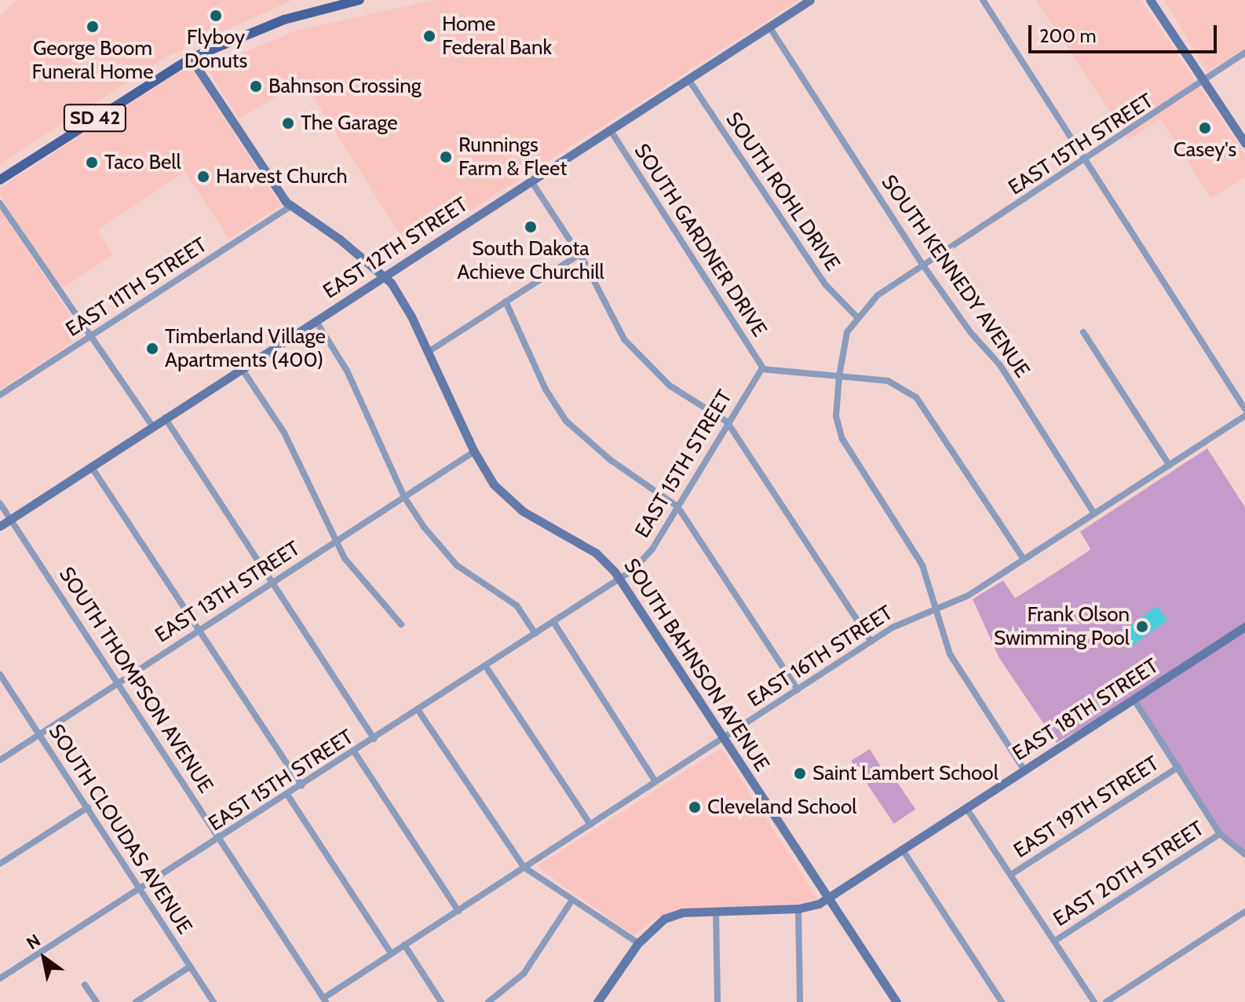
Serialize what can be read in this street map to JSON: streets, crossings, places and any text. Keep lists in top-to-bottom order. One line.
{"streets":{"main road":["SD 42"],"street":["EAST 15TH STREET","SOUTH ROHL DRIVE","SOUTH GARDNER DRIVE","EAST 12TH STREET","SOUTH KENNEDY AVENUE","EAST 11TH STREET","EAST 13TH STREET","EAST 16TH STREET","SOUTH BAHNSON AVENUE","SOUTH THOMPSON AVENUE","EAST 18TH STREET","EAST 19TH STREET","SOUTH CLOUDAS AVENUE","EAST 20TH STREET"]},"crossings":[["SD 42","SOUTH BAHNSON AVENUE"],["EAST 15TH STREET","SOUTH ROHL DRIVE"],["EAST 15TH STREET","SOUTH GARDNER DRIVE"],["EAST 15TH STREET","SOUTH KENNEDY AVENUE"],["EAST 15TH STREET","EAST 16TH STREET"],["EAST 15TH STREET","SOUTH BAHNSON AVENUE"],["EAST 15TH STREET","SOUTH THOMPSON AVENUE"],["EAST 15TH STREET","EAST 18TH STREET"],["EAST 15TH STREET","SOUTH CLOUDAS AVENUE"],["SOUTH ROHL DRIVE","EAST 12TH STREET"],["SOUTH GARDNER DRIVE","EAST 12TH STREET"],["EAST 12TH STREET","SOUTH KENNEDY AVENUE"],["EAST 12TH STREET","SOUTH BAHNSON AVENUE"],["EAST 12TH STREET","SOUTH THOMPSON AVENUE"],["SOUTH KENNEDY AVENUE","EAST 16TH STREET"],["EAST 11TH STREET","SOUTH BAHNSON AVENUE"],["EAST 13TH STREET","SOUTH BAHNSON AVENUE"],["EAST 13TH STREET","SOUTH THOMPSON AVENUE"],["EAST 13TH STREET","SOUTH CLOUDAS AVENUE"],["EAST 16TH STREET","SOUTH BAHNSON AVENUE"],["EAST 16TH STREET","SOUTH THOMPSON AVENUE"],["SOUTH BAHNSON AVENUE","EAST 18TH STREET"]],"places":["Flyboy Donuts","George Boom Funeral Home","Home Federal Bank","Bahnson Crossing","The Garage","Casey's","Runnings Farm & Fleet","Taco Bell","Harvest Church","South Dakota Achieve Churchill","Timberland Village Apartments (400)","Frank Olson Swimming Pool","Saint Lambert School","Cleveland School"],"scale_bar":"200 m","north":"top left"}
